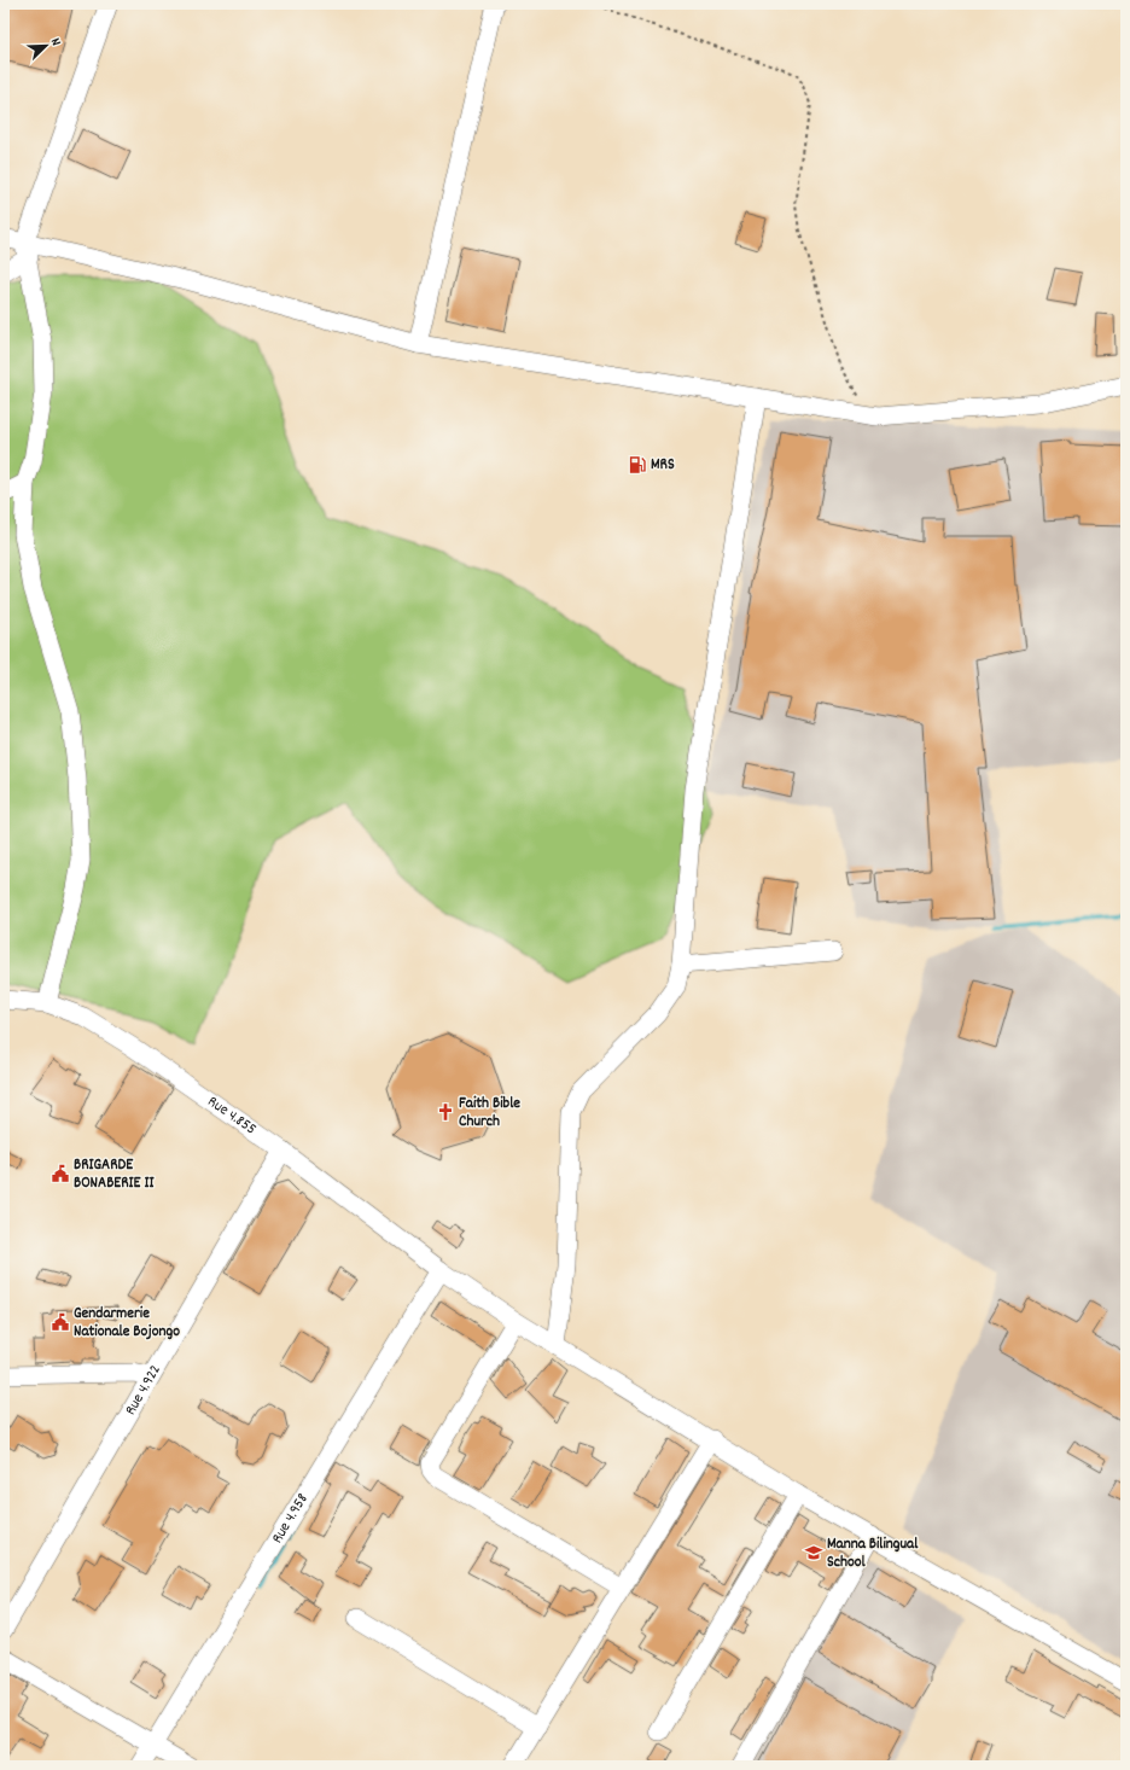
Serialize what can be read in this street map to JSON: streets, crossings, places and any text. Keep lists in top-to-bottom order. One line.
{"streets":{"street":["Rue 4.855","Rue 4.922","Rue 4.958"]},"crossings":[["Rue 4.855","Rue 4.922"],["Rue 4.855","Rue 4.958"]],"places":{"fuel station":["MRS"],"church":["Faith Bible Church"],"public building":["BRIGARDE BONABERIE II","Gendarmerie Nationale Bojongo"],"school or university":["Manna Bilingual School"]},"north":"top right"}
